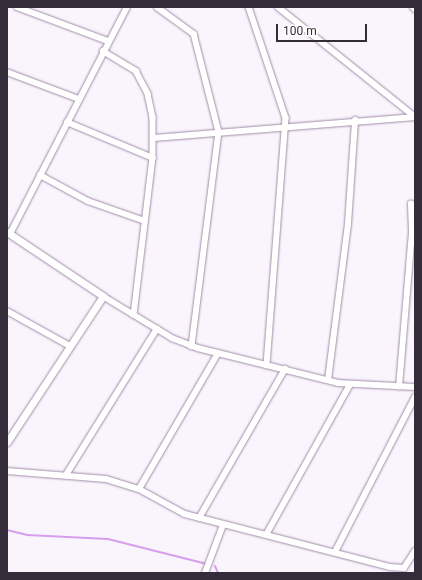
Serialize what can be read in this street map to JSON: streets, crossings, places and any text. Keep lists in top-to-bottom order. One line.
{"scale_bar":"100 m"}
